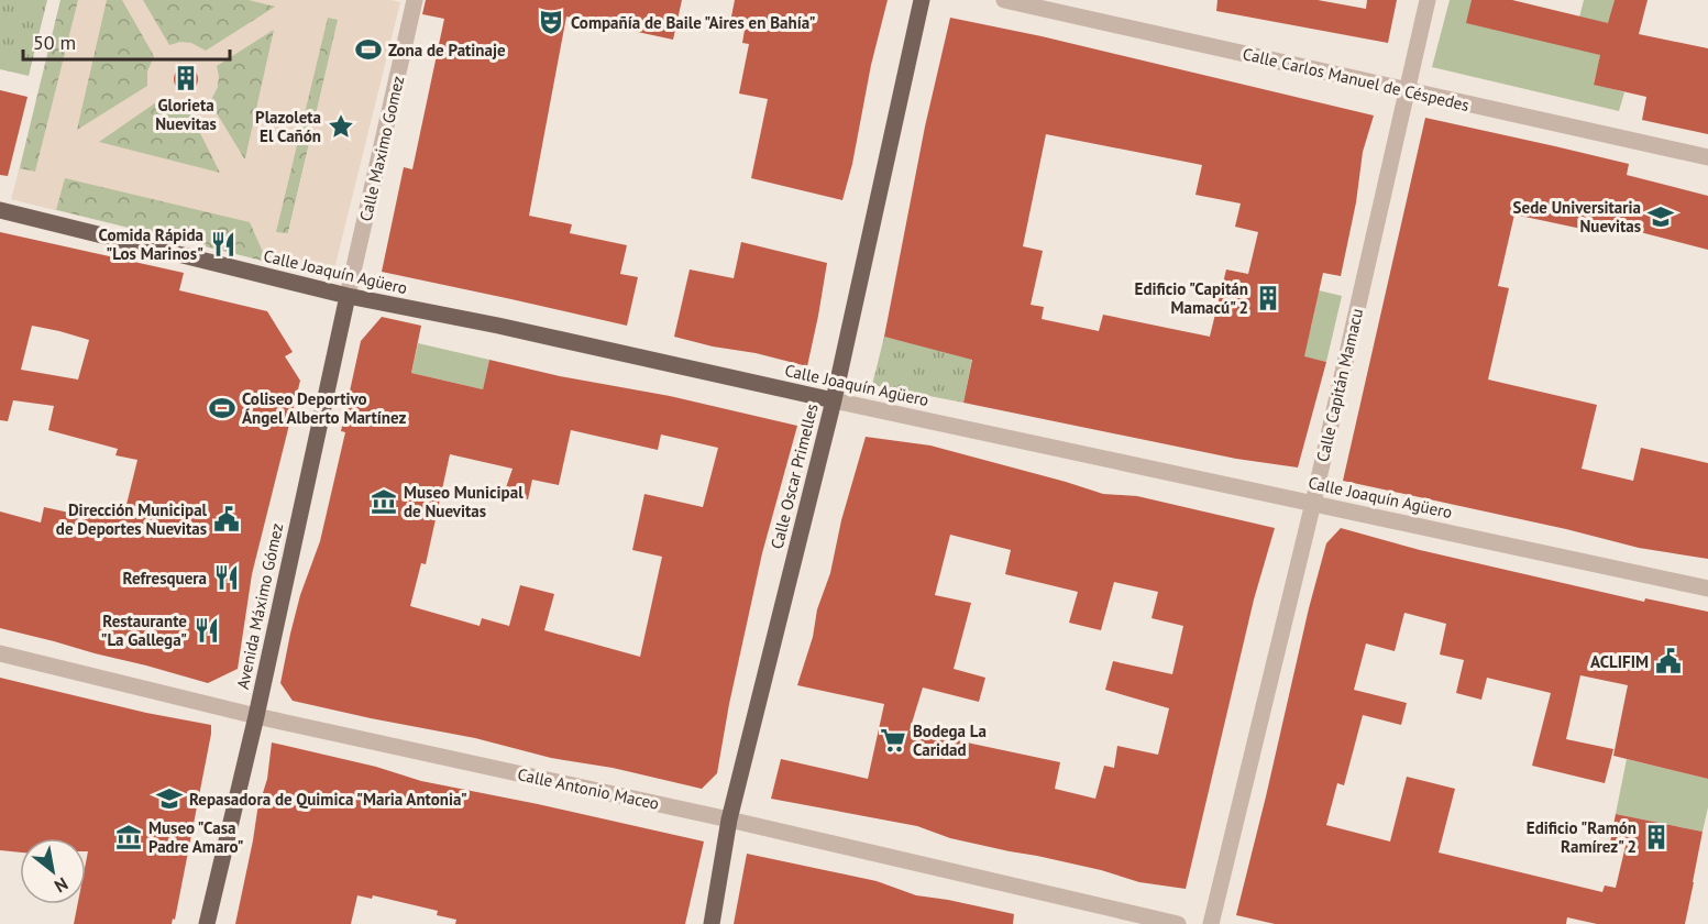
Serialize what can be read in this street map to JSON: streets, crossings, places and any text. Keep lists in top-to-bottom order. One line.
{"streets":{"main road":["Calle Joaquín Agüero","Calle Oscar Primelles","Avenida Máximo Gómez"],"street":["Calle Carlos Manuel de Céspedes","Calle Maximo Gomez","Calle Capitán Mamacu","Calle Antonio Maceo"]},"crossings":[["Calle Carlos Manuel de Céspedes","Calle Capitán Mamacu"],["Calle Maximo Gomez","Calle Joaquín Agüero"],["Calle Maximo Gomez","Avenida Máximo Gómez"],["Calle Joaquín Agüero","Calle Capitán Mamacu"],["Calle Joaquín Agüero","Calle Oscar Primelles"],["Calle Joaquín Agüero","Avenida Máximo Gómez"],["Calle Oscar Primelles","Calle Antonio Maceo"],["Avenida Máximo Gómez","Calle Antonio Maceo"]],"places":{"theatre":["Compañía de Baile \"Aires en Bahía\""],"sports":["Zona de Patinaje","Coliseo Deportivo Ángel Alberto Martínez"],"building":["Glorieta Nuevitas","Edificio \"Capitán Mamacú\" 2","Edificio \"Ramón Ramírez\" 2"],"place":["Plazoleta El Cañón"],"school or university":["Sede Universitaria Nuevitas","Repasadora de Quimica \"Maria Antonia\""],"restaurant":["Comida Rápida \"Los Marinos\"","Refresquera","Restaurante \"La Gallega\""],"museum":["Museo Municipal de Nuevitas","Museo \"Casa Padre Amaro\""],"public building":["Dirección Municipal de Deportes Nuevitas","ACLIFIM"],"supermarket":["Bodega La Caridad"]},"scale_bar":"50 m","north":"bottom right"}
